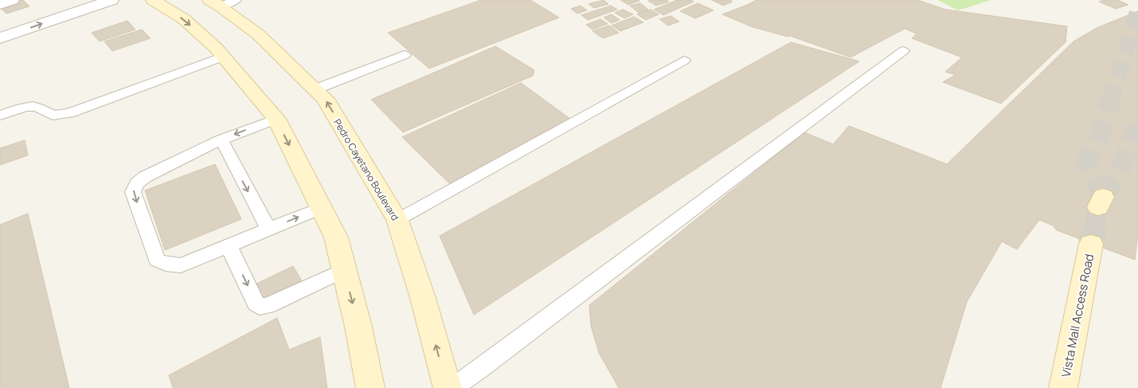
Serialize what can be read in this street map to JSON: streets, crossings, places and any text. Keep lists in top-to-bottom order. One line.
{"streets":{"main road":["Pedro Cayetano Boulevard","Vista Mall Access Road"]}}
